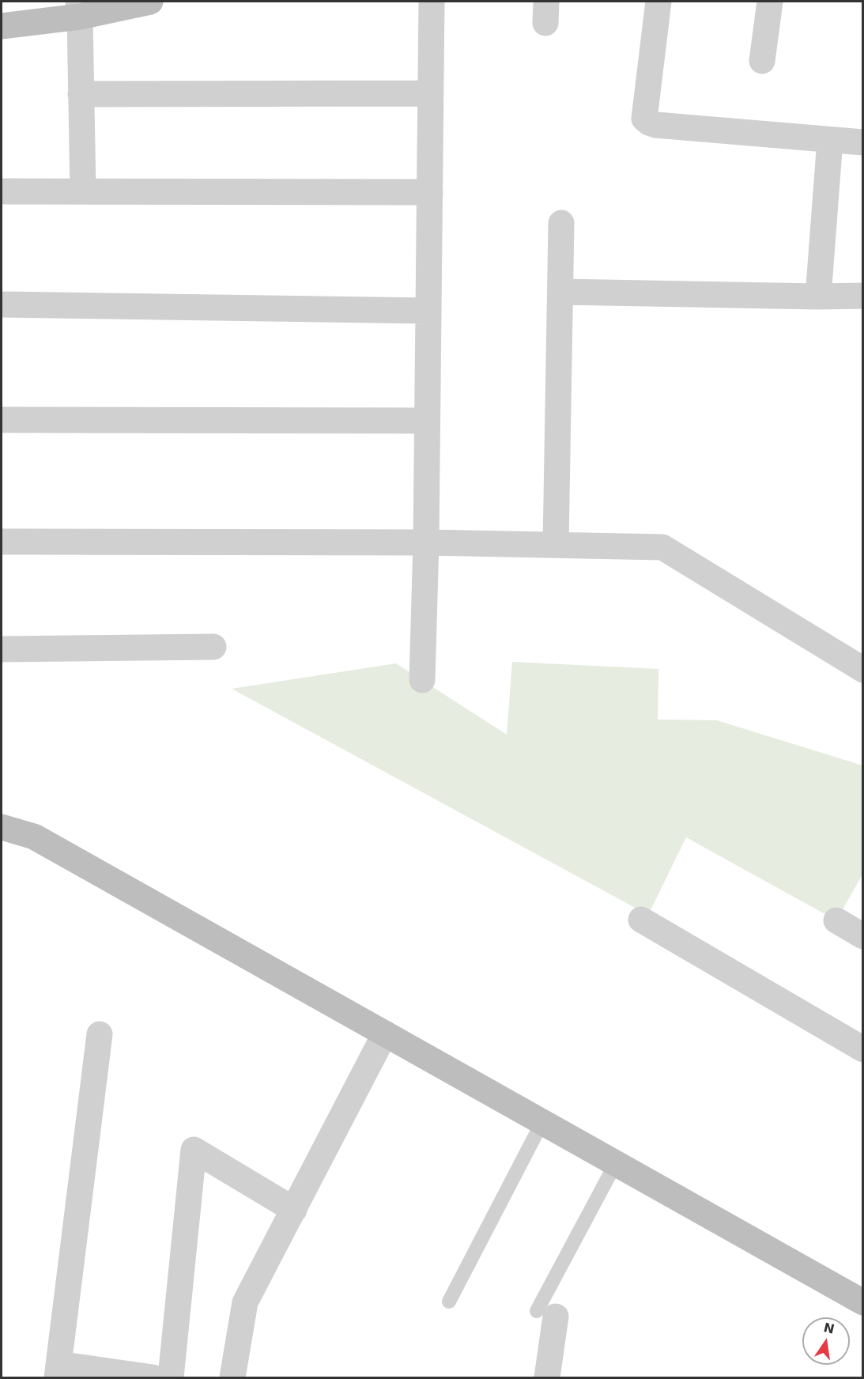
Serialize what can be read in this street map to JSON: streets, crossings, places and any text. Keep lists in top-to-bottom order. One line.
{"north":"top"}
